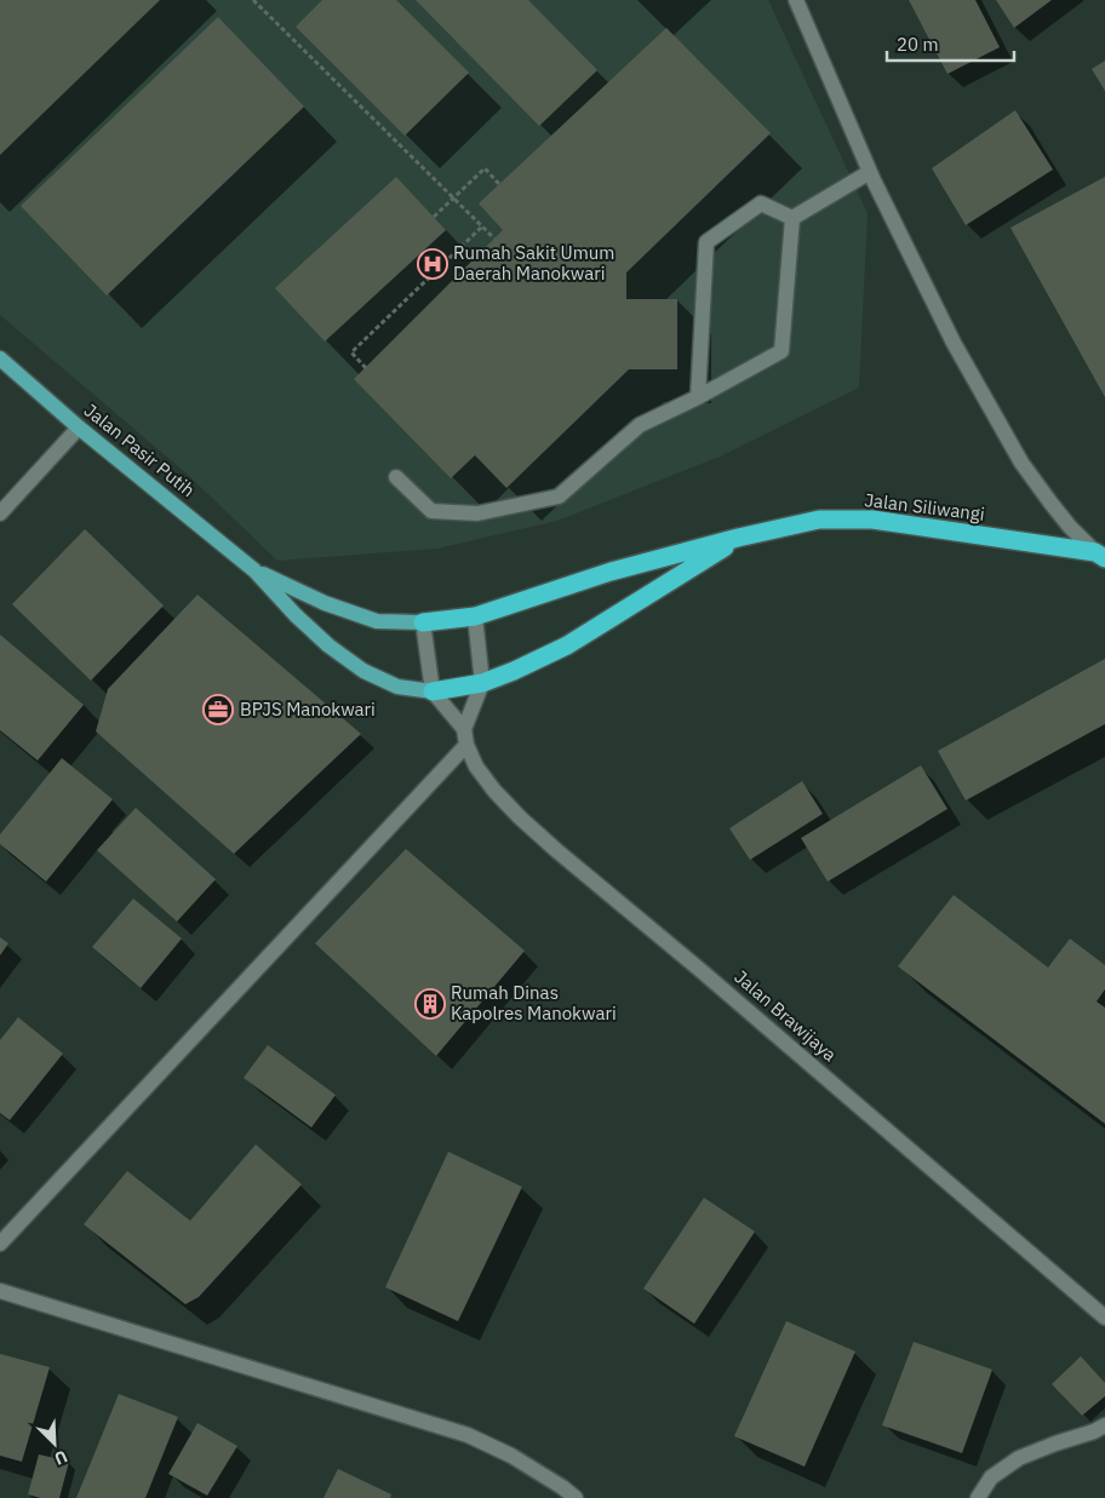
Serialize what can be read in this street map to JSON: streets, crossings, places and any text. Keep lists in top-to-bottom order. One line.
{"streets":{"highway":["Jalan Siliwangi"],"main road":["Jalan Pasir Putih"],"street":["Jalan Brawijaya"]},"crossings":[["Jalan Pasir Putih","Jalan Siliwangi"]],"places":{"hospital":["Rumah Sakit Umum Daerah Manokwari"],"office":["BPJS Manokwari"],"building":["Rumah Dinas Kapolres Manokwari"]},"scale_bar":"20 m","north":"bottom right"}
